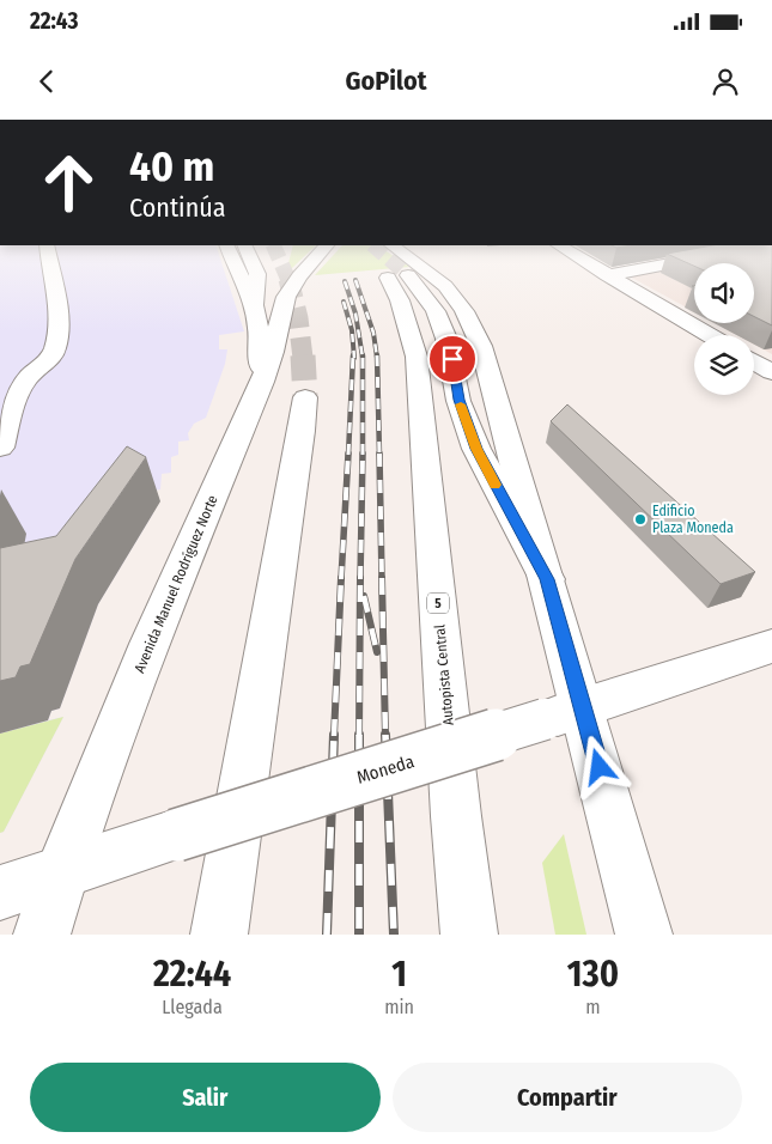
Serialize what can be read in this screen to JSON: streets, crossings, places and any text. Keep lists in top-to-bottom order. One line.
{"streets":{"main road":["Avenida Manuel Rodríguez Norte","5","Autopista Central","Moneda"]},"crossings":[["Avenida Manuel Rodríguez Norte","Moneda"]],"places":["Edificio Plaza Moneda"],"page":{"status":"22:43","header":"GoPilot","turn":["40 m","Continúa"],"eta":["22:44","Llegada","1","min","130","m"],"buttons":["Salir","Compartir"]}}
